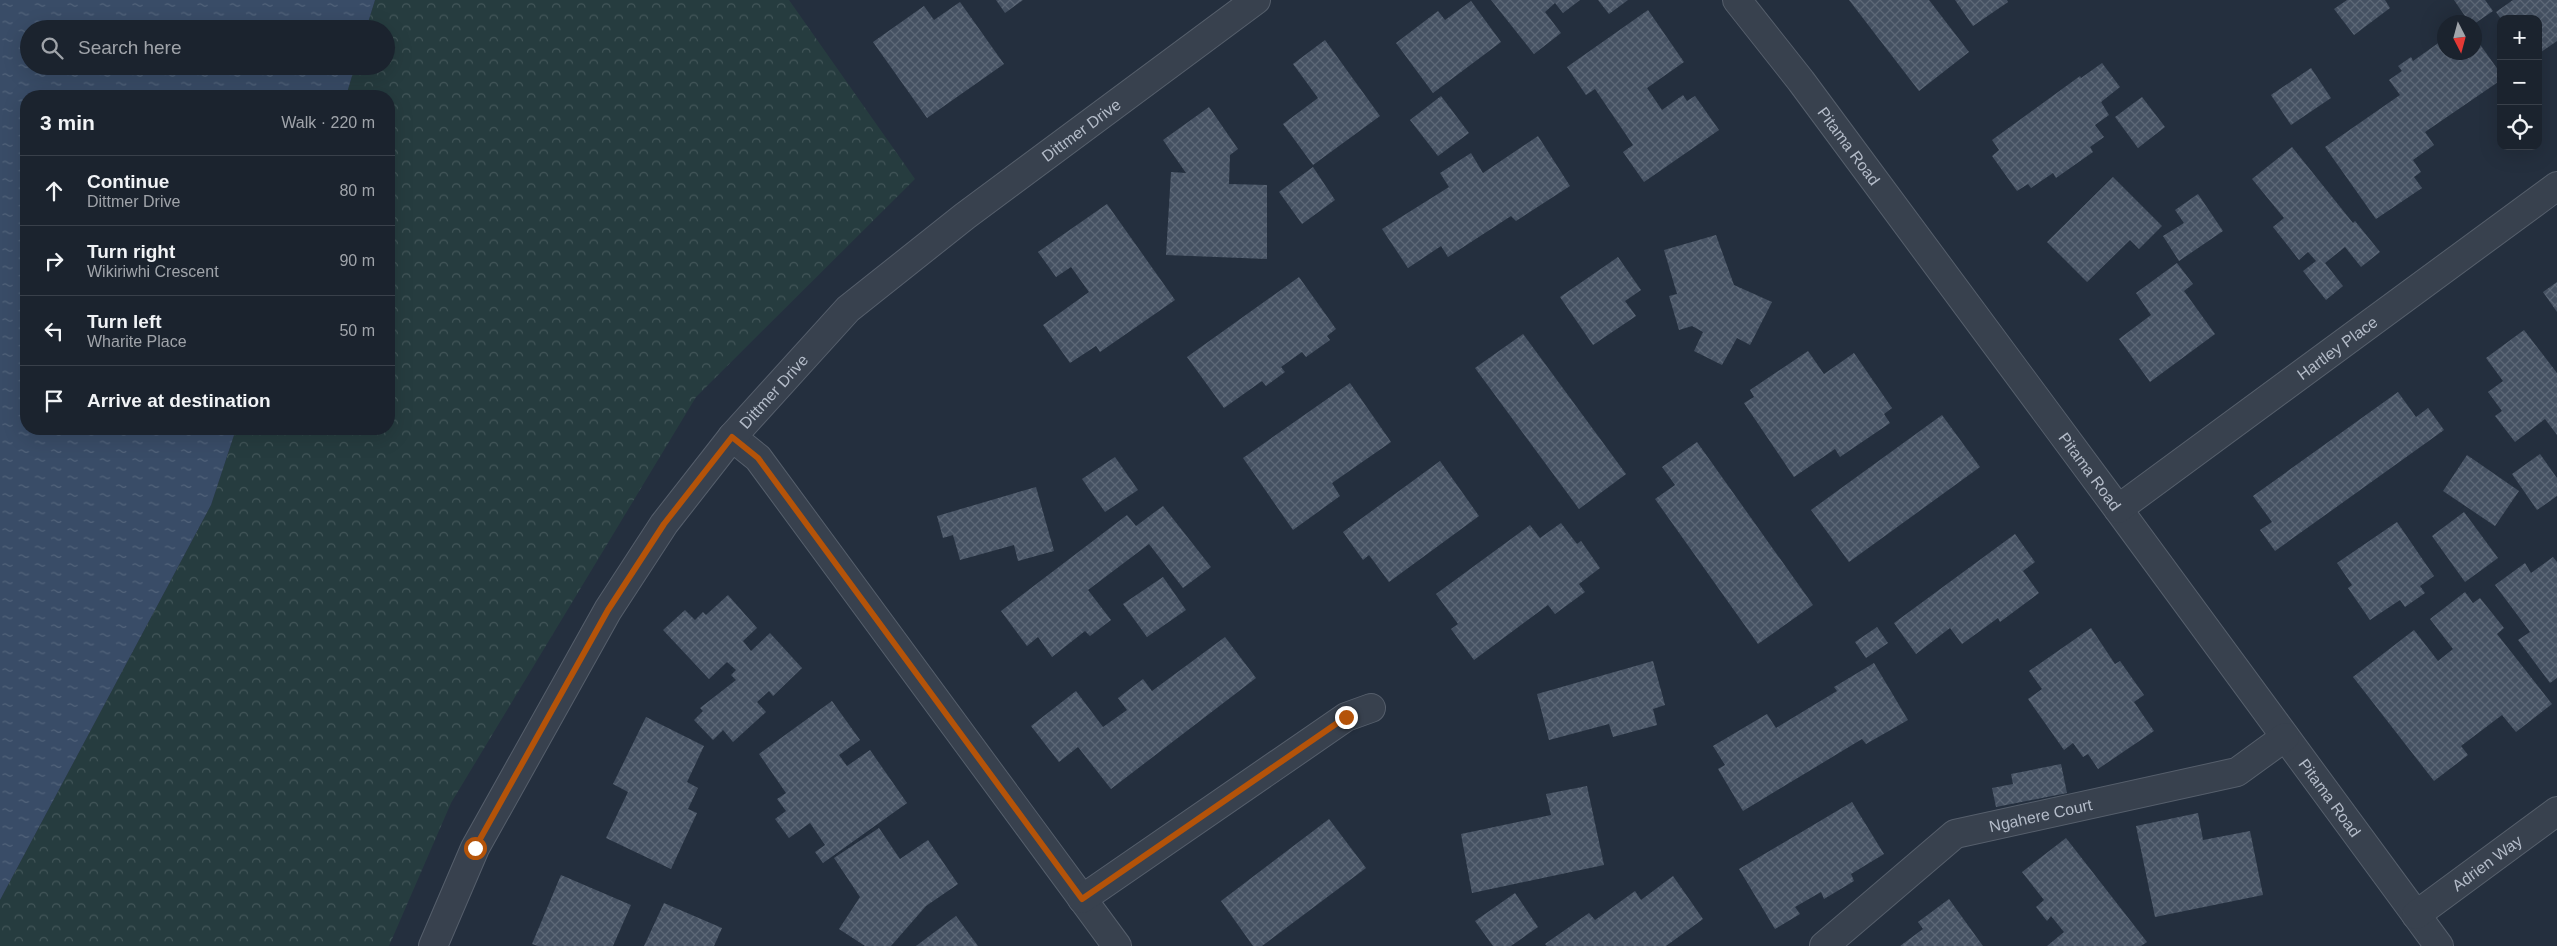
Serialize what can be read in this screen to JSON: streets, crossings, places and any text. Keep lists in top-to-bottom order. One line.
{"streets":{"street":["Dittmer Drive","Pitama Road","Hartley Place","Ngahere Court","Adrien Way"]},"crossings":[["Pitama Road","Hartley Place"],["Pitama Road","Ngahere Court"],["Pitama Road","Adrien Way"]],"north":"bottom","page":{"map_buttons":["+","−"],"search":"Search here","heading":["3 min","Walk · 220 m"],"list":[["Continue","Dittmer Drive","80 m"],["Turn right","Wikiriwhi Crescent","90 m"],["Turn left","Wharite Place","50 m"],"Arrive at destination"]}}
